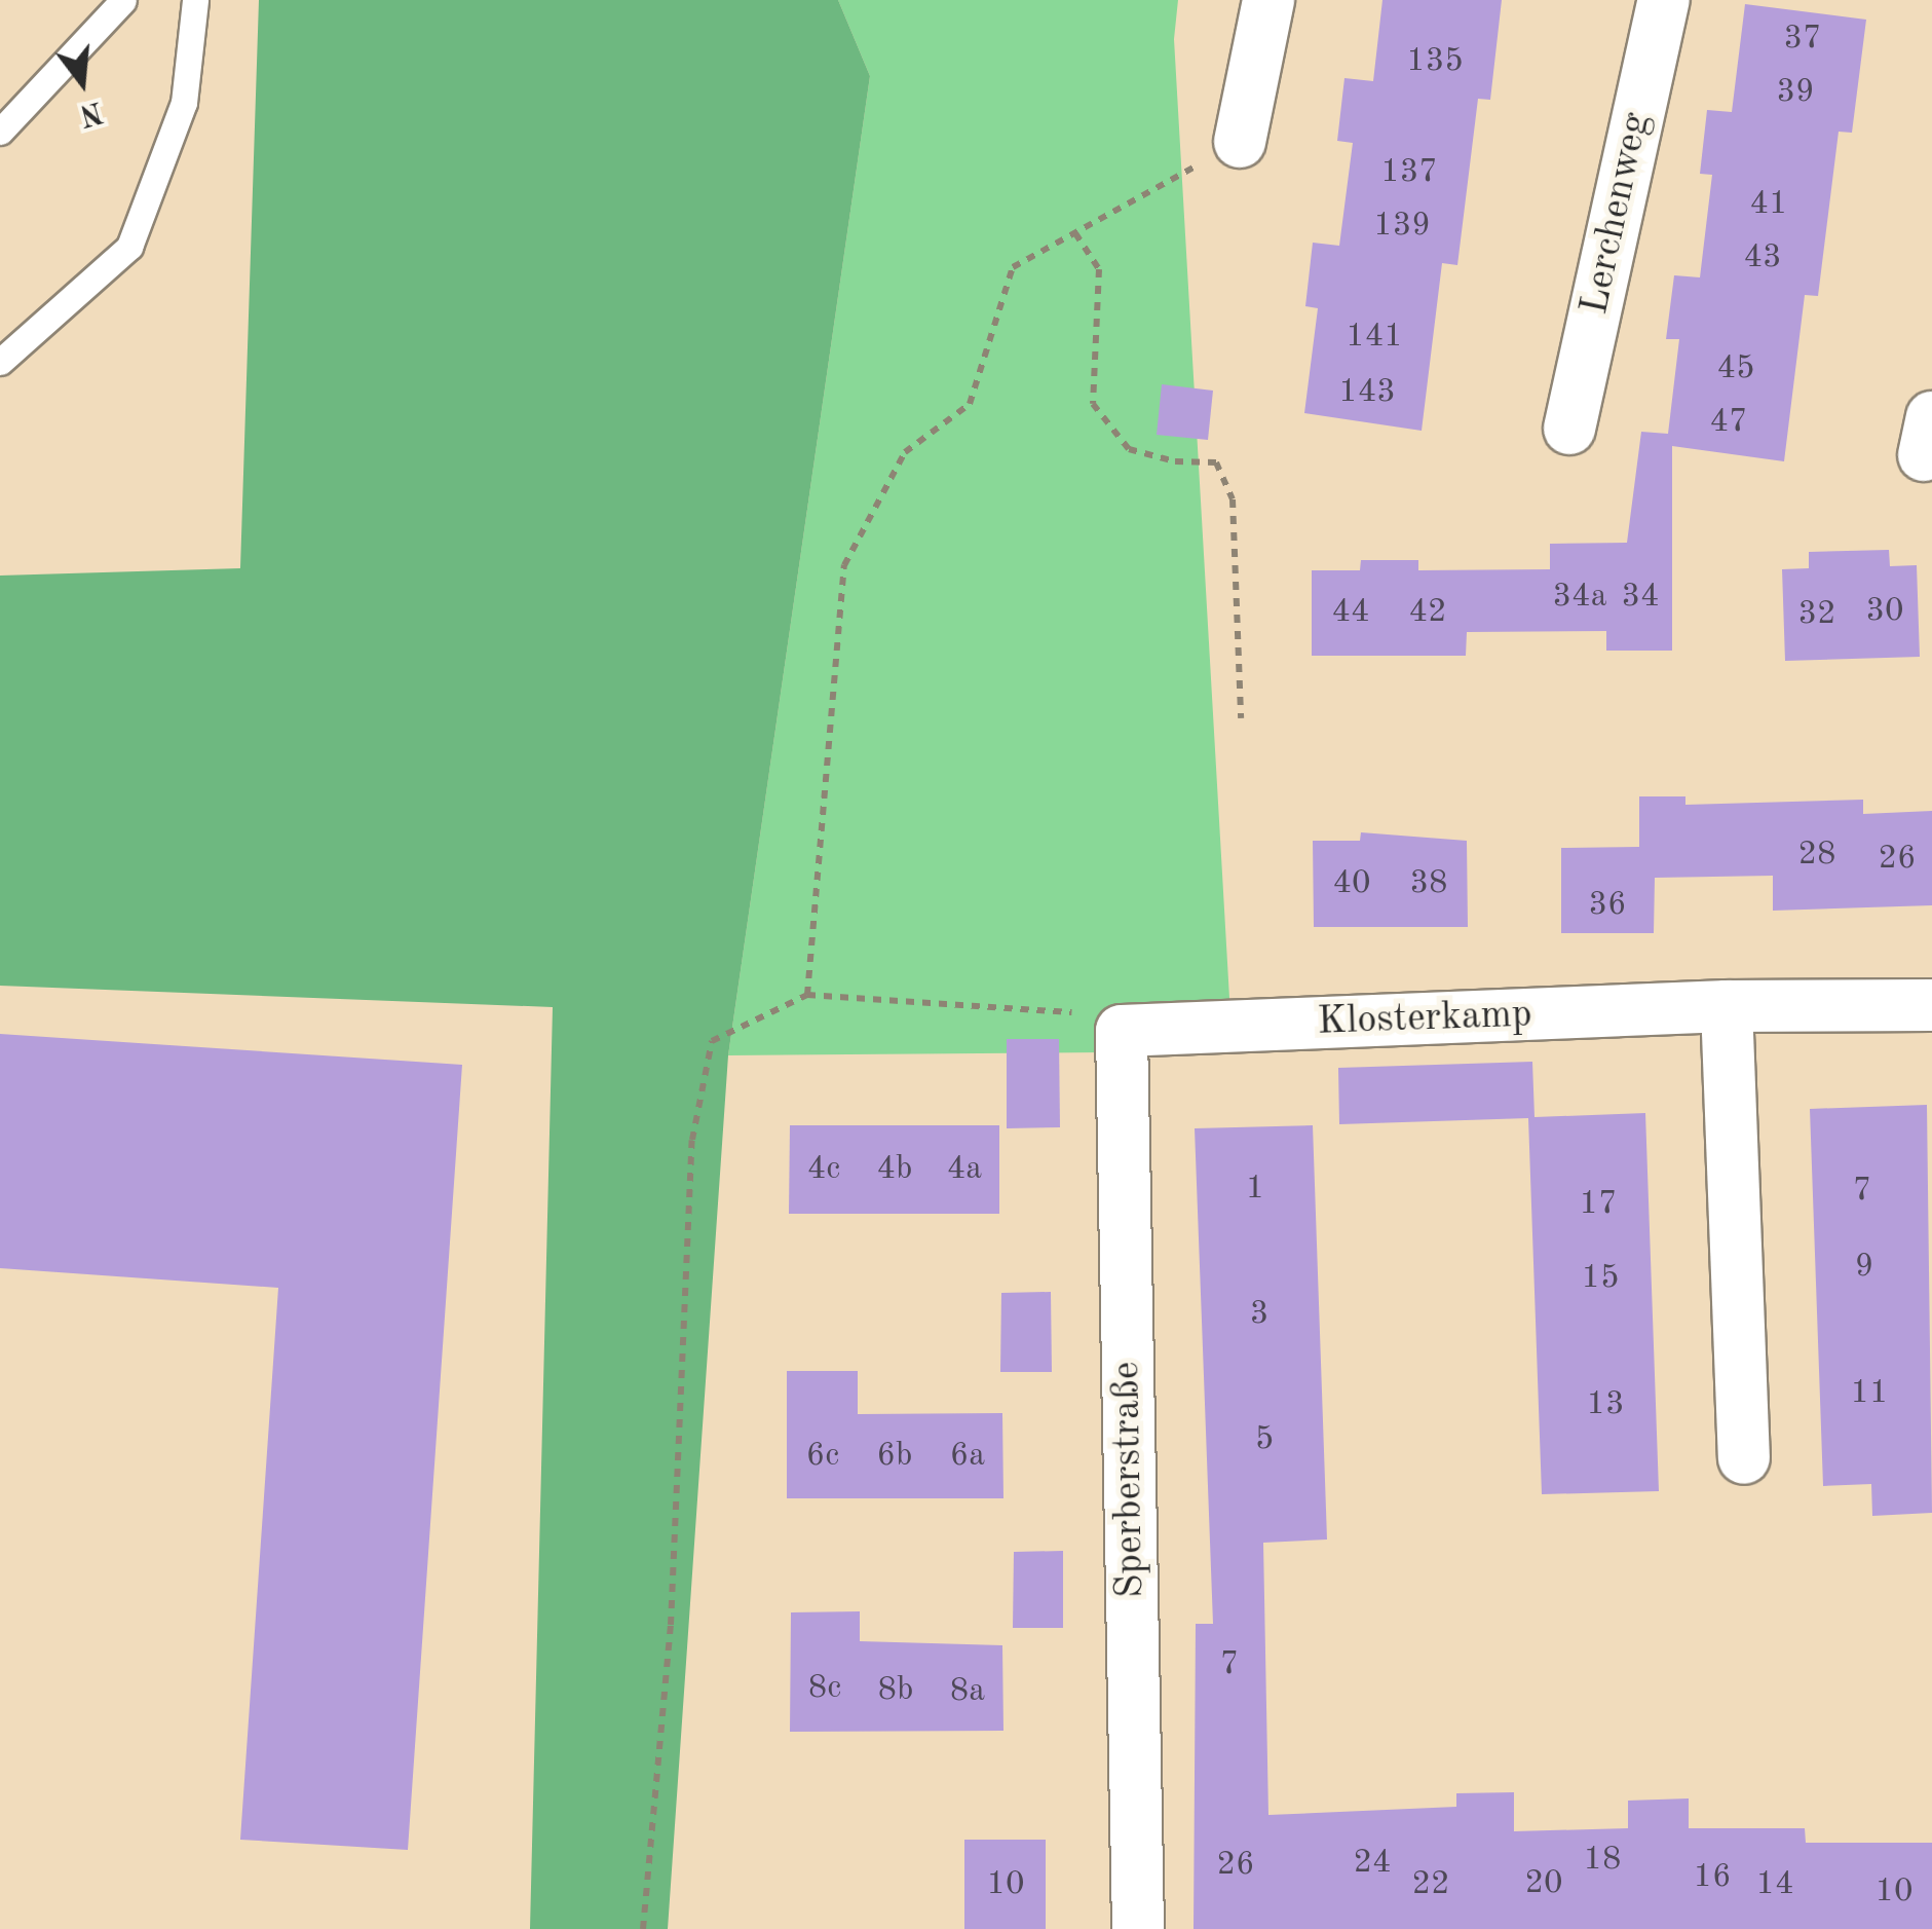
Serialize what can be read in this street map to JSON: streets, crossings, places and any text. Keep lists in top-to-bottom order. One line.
{"streets":{"street":["Lerchenweg","Klosterkamp","Sperberstraße"]},"crossings":[["Klosterkamp","Sperberstraße"]],"house_numbers":["37","135","39","137","41","139","43","141","45","143","47","34a","34","30","44","42","32","28","26","40","38","36","4c","4b","4a","1","7","17","9","15","3","11","13","5","6c","6b","6a","7","8c","8b","8a","18","24","26","16","20","10","22","14","10"],"north":"bottom"}
